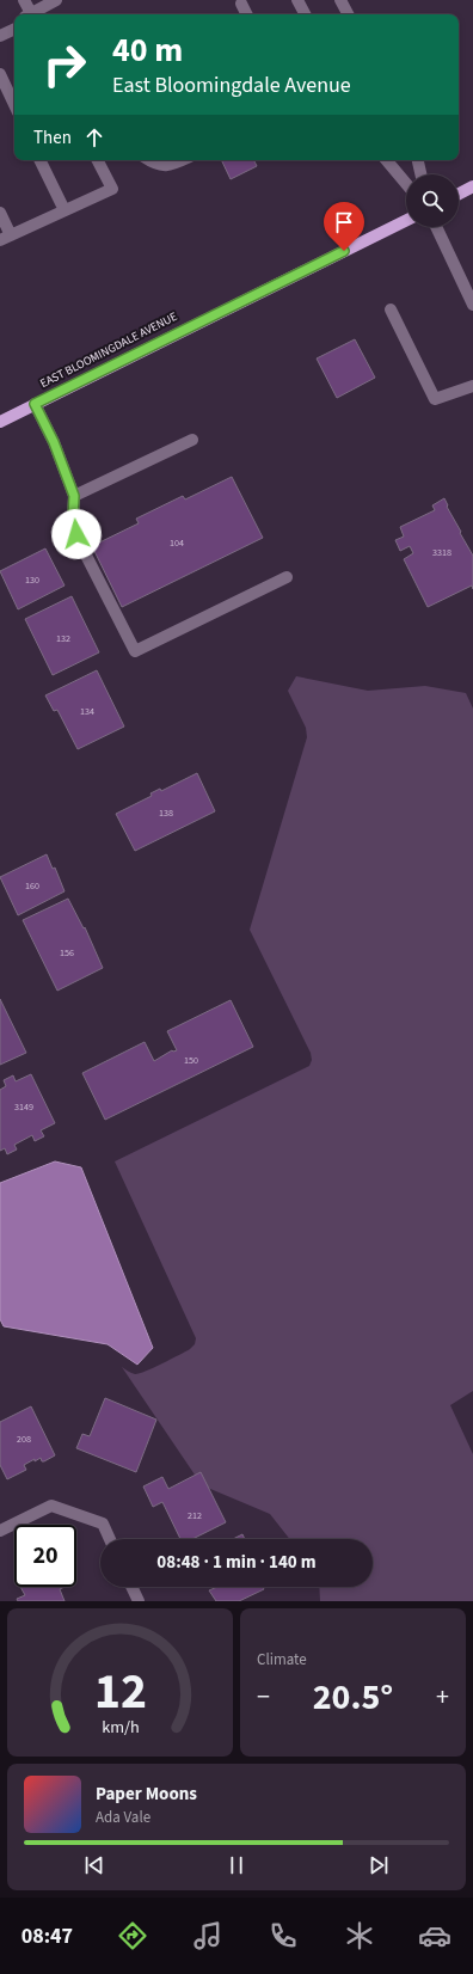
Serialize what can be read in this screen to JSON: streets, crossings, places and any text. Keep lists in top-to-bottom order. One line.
{"streets":{"main road":["EAST BLOOMINGDALE AVENUE"]},"house_numbers":["104","3318","130","132","134","138","160","156","150","3149","208","212"],"page":{"turn":["40 m","East Bloomingdale Avenue"],"then":"Then","limit":"20","trip":"08:48 · 1 min · 140 m","tile":"Climate","heat":["−","20.5°","+"],"song":["Paper Moons","Ada Vale"],"tabs":"08:47","gauge":["12","km/h"]}}
